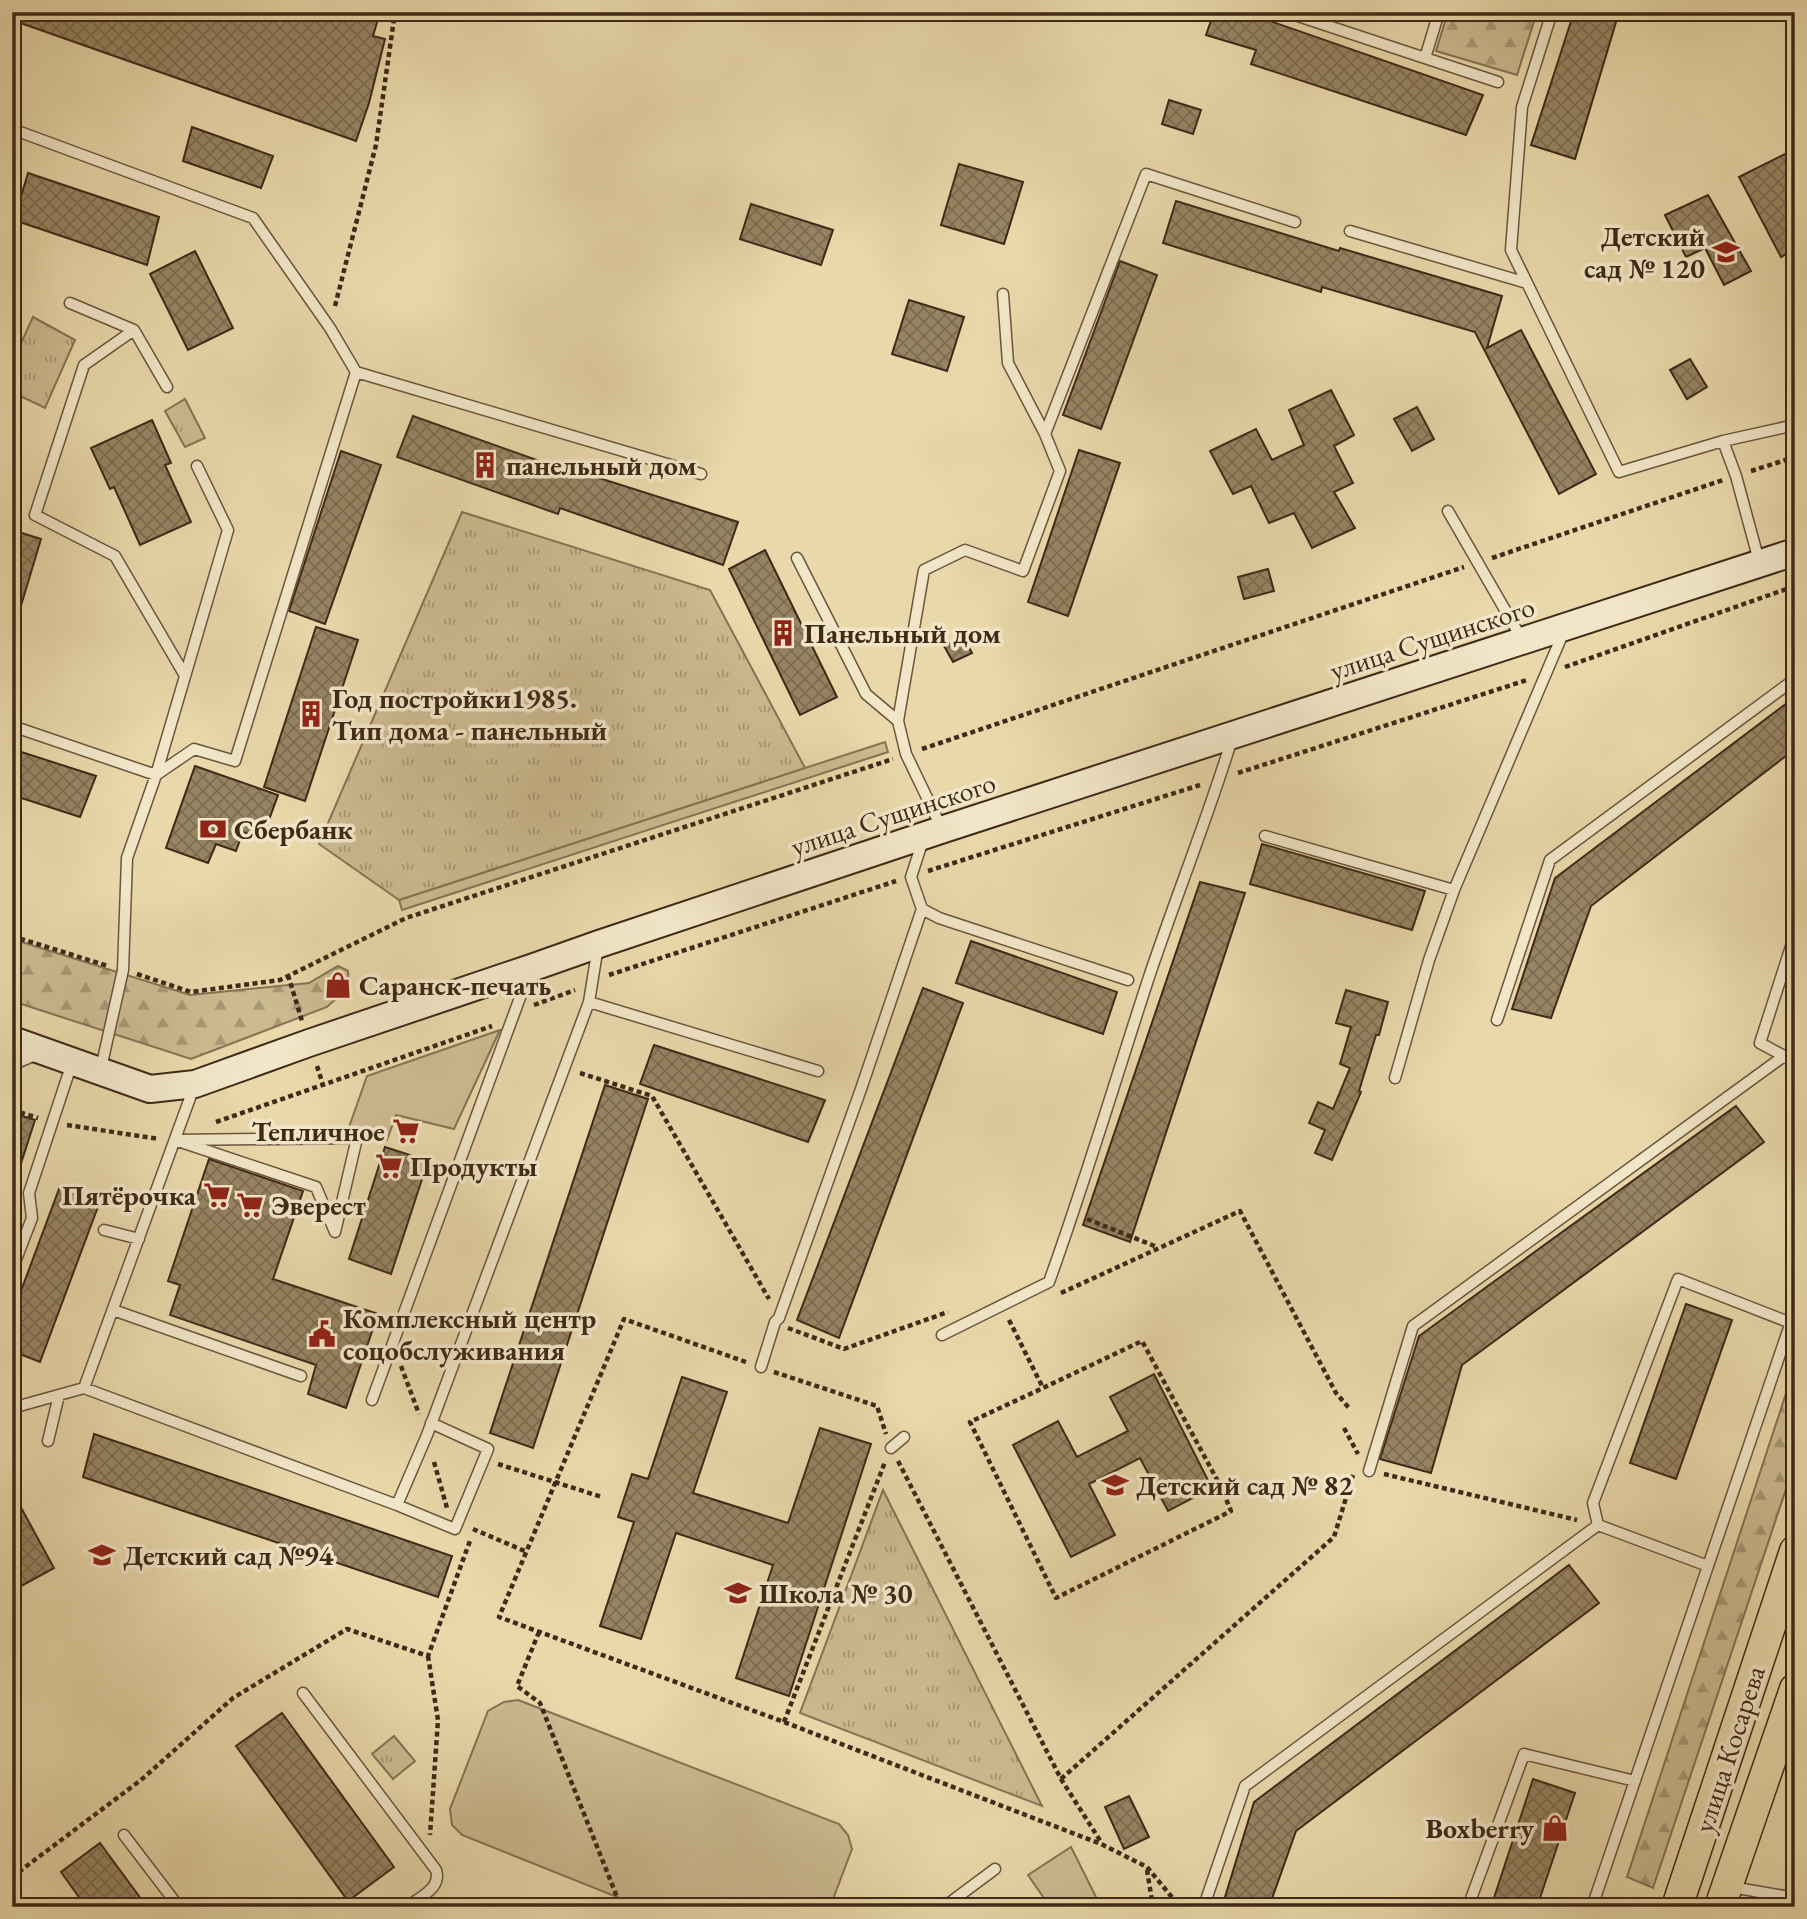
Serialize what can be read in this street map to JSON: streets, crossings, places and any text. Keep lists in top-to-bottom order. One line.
{"streets":{"main road":["улица Косарева"],"street":["улица Сущинского"]},"places":{"school or university":["Детский сад № 120","Детский сад № 82","Детский сад №94","Школа № 30"],"building":["панельный дом","Панельный дом","Год постройки1985. Тип дома - панельный"],"bank":["Сбербанк"],"shop":["Саранск-печать","Boxberry"],"supermarket":["Тепличное","Продукты","Пятёрочка","Эверест"],"public building":["Комплексный центр соцобслуживания"]}}
